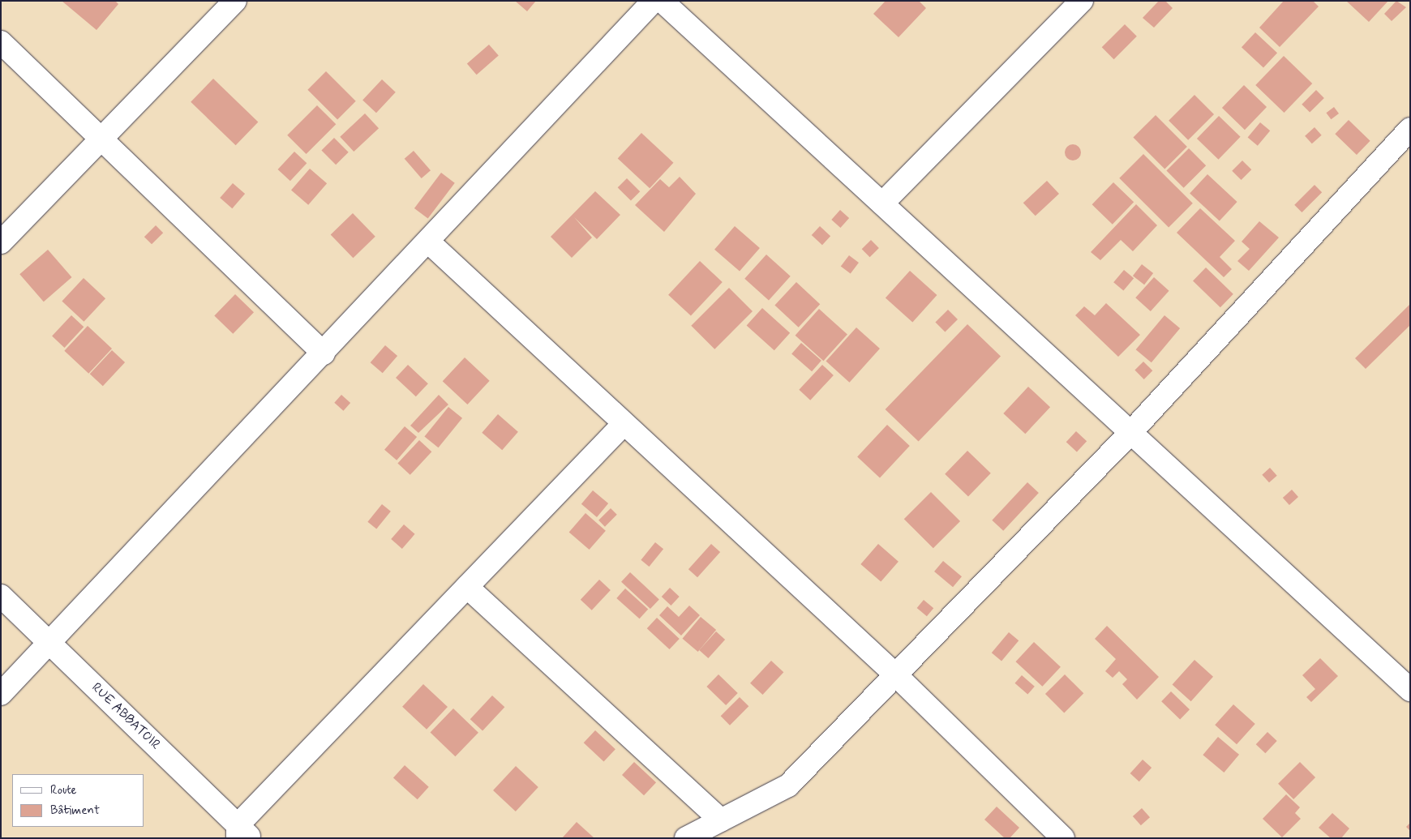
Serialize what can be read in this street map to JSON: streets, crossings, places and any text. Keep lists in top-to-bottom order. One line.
{"streets":{"street":["RUE ABBATOIR"]},"legend":["Route","Bâtiment"]}
